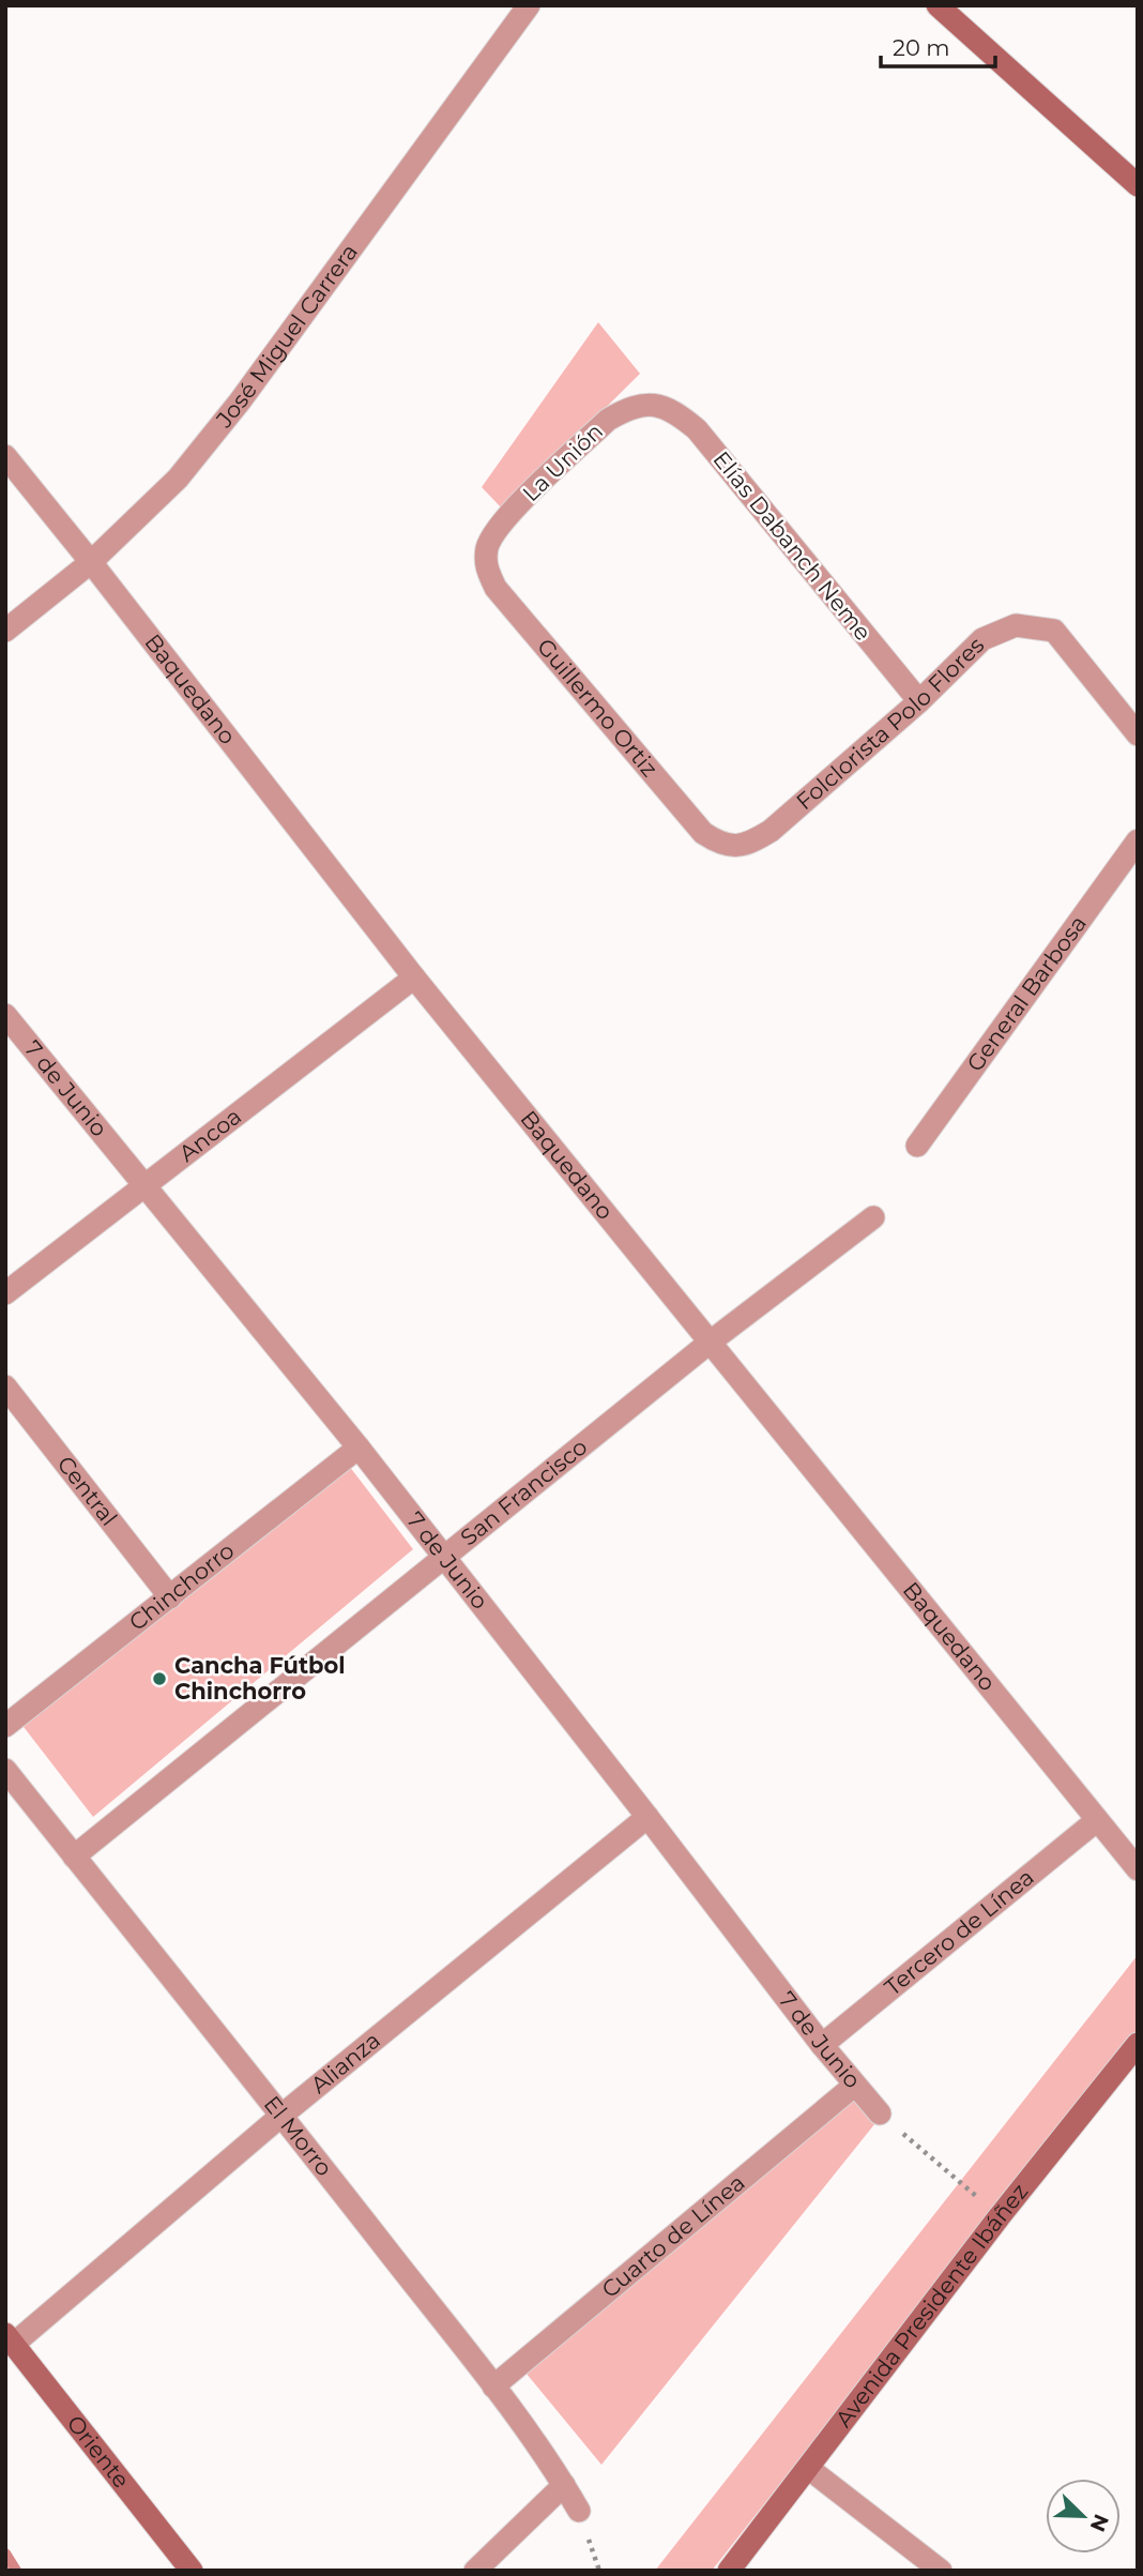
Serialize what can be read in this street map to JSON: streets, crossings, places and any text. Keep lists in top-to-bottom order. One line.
{"streets":{"street":["José Miguel Carrera","La Unión","Elías Dabanch Neme","Baquedano","Guillermo Ortiz","Folclorista Polo Flores","General Barbosa","7 de Junio","Ancoa","Central","San Francisco","Chinchorro","Tercero de Línea","Alianza","El Morro","Cuarto de Línea","Avenida Presidente Ibáñez","Oriente"]},"crossings":[["José Miguel Carrera","Baquedano"],["La Unión","Elías Dabanch Neme"],["La Unión","Guillermo Ortiz"],["Elías Dabanch Neme","Folclorista Polo Flores"],["Baquedano","Ancoa"],["Baquedano","San Francisco"],["Baquedano","Tercero de Línea"],["Guillermo Ortiz","Folclorista Polo Flores"],["7 de Junio","Ancoa"],["7 de Junio","San Francisco"],["7 de Junio","Chinchorro"],["7 de Junio","Tercero de Línea"],["7 de Junio","Alianza"],["7 de Junio","Cuarto de Línea"],["Central","Chinchorro"],["San Francisco","El Morro"],["Alianza","El Morro"],["Alianza","Oriente"],["El Morro","Cuarto de Línea"]],"places":["Cancha Fútbol Chinchorro"],"scale_bar":"20 m","north":"bottom right"}
